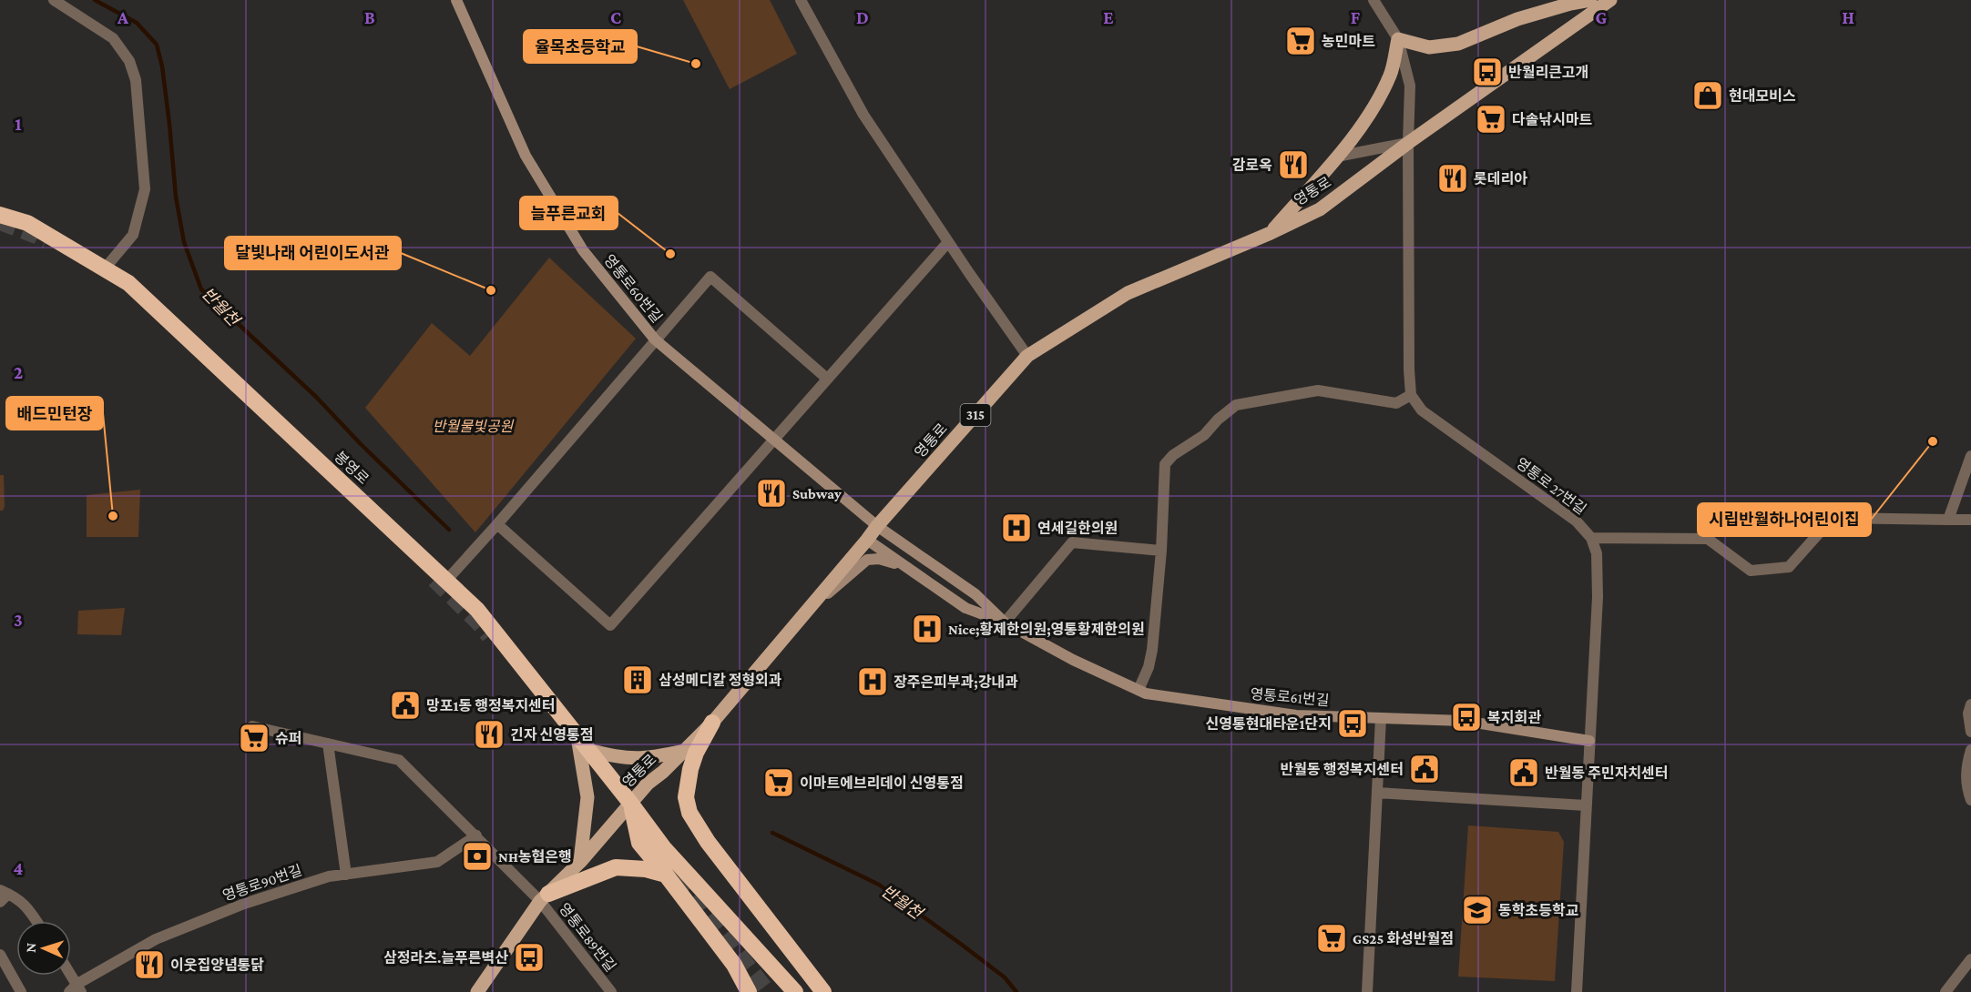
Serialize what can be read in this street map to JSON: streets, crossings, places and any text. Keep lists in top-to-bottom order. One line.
{"streets":{"highway":["봉영로"],"main road":["영통로","315"],"street":["영통로60번길","영통로 27번길","영통로61번길","영통로90번길","영통로89번길"]},"crossings":[["영통로","영통로60번길"],["영통로","봉영로"],["영통로","영통로 27번길"],["영통로","영통로89번길"],["영통로60번길","영통로61번길"]],"water":["반월천"],"parks":["반월물빛공원"],"places":{"supermarket":["농민마트","다솔낚시마트","슈퍼","이마트에브리데이 신영통점","GS25 화성반월점"],"other":["율목초등학교","늘푸른교회","달빛나래 어린이도서관","시립반월하나어린이집","배드민턴장"],"bus stop":["반월리큰고개","복지회관","신영통현대타운1단지","삼정라츠.늘푸른벽산"],"shop":["현대모비스"],"restaurant":["감로옥","롯데리아","Subway","긴자 신영통점","이웃집양념통닭"],"hospital":["연세길한의원","Nice;황제한의원;영통황제한의원","장주은피부과;강내과"],"building":["삼성메디칼 정형외과"],"public building":["망포1동 행정복지센터","반월동 행정복지센터","반월동 주민자치센터"],"bank":["NH농협은행"],"school or university":["동학초등학교"]},"north":"left","grid":{"columns":["A","B","C","D","E","F","G","H"],"rows":["1","2","3","4"]}}
